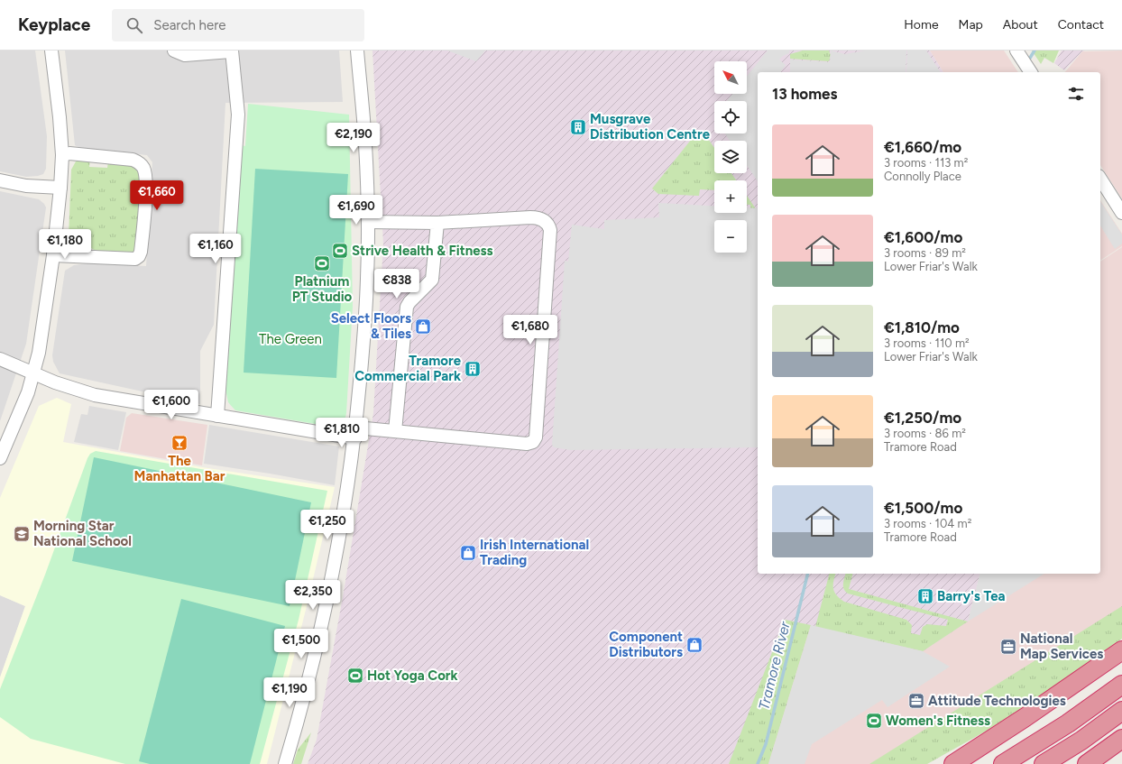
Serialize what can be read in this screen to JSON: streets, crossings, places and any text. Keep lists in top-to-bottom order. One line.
{"water":["Tramore River"],"parks":["The Green"],"places":{"building":["Musgrave Distribution Centre","Tramore Commercial Park","Barry's Tea"],"sports":["Strive Health & Fitness","Platnium PT Studio","Hot Yoga Cork","Women's Fitness"],"shop":["Select Floors & Tiles","Irish International Trading","Component Distributors"],"bar":["The Manhattan Bar"],"school or university":["Morning Star National School"],"office":["National Map Services","Attitude Technologies"]},"north":"top left","page":{"header":"Keyplace","search":"Search here","nav":["Home","Map","About","Contact"],"map_buttons":["+","−"],"heading":"13 homes","list":[{"name":"€1,660/mo","note":"3 rooms · 113 m² · Connolly Place"},{"name":"€1,600/mo","note":"3 rooms · 89 m² · Lower Friar's Walk"},{"name":"€1,810/mo","note":"3 rooms · 110 m² · Lower Friar's Walk"},{"name":"€1,250/mo","note":"3 rooms · 86 m² · Tramore Road"},{"name":"€1,500/mo","note":"3 rooms · 104 m² · Tramore Road"}],"price":["€2,190","€1,660","€1,690","€1,180","€1,160","€838","€1,680","€1,600","€1,810","€1,250","€2,350","€1,500","€1,190"]}}
